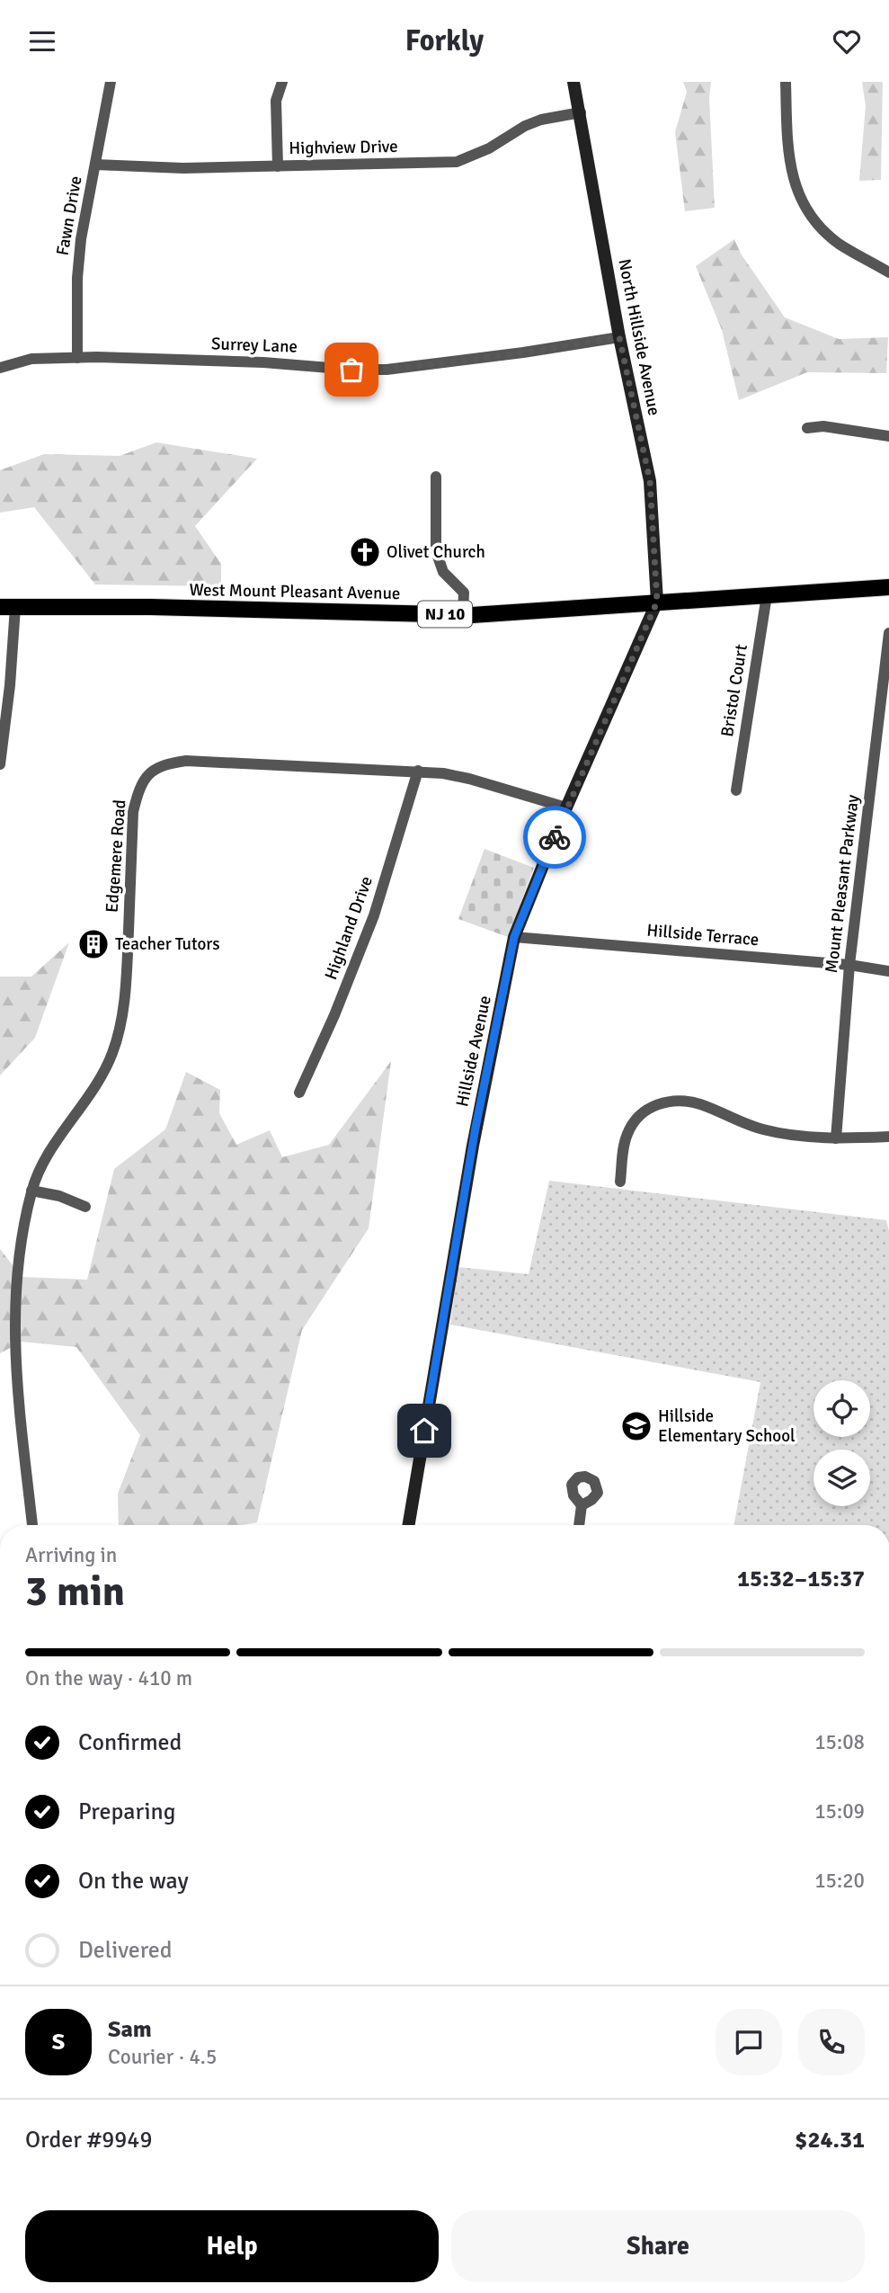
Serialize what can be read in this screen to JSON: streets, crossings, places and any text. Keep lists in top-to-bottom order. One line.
{"streets":{"main road":["West Mount Pleasant Avenue","NJ 10"],"street":["Highview Drive","Fawn Drive","North Hillside Avenue","Surrey Lane","Bristol Court","Edgemere Road","Mount Pleasant Parkway","Highland Drive","Hillside Terrace","Hillside Avenue"]},"crossings":[["Highview Drive","Fawn Drive"],["Highview Drive","North Hillside Avenue"],["Fawn Drive","Surrey Lane"],["North Hillside Avenue","Surrey Lane"],["North Hillside Avenue","West Mount Pleasant Avenue"],["North Hillside Avenue","Hillside Avenue"],["West Mount Pleasant Avenue","Bristol Court"],["West Mount Pleasant Avenue","Hillside Avenue"],["Edgemere Road","Highland Drive"],["Edgemere Road","Hillside Avenue"],["Mount Pleasant Parkway","Hillside Terrace"],["Hillside Terrace","Hillside Avenue"]],"places":{"church":["Olivet Church"],"building":["Teacher Tutors"],"school or university":["Hillside Elementary School"]},"page":{"header":"Forkly","heading":["3 min","Arriving in","15:32–15:37"],"panel":["Sam","Courier · 4.5","Order #9949","$24.31"],"bar":"On the way · 410 m","list":[["Confirmed","15:08"],["Preparing","15:09"],["On the way","15:20"],"Delivered"],"round":"S","buttons":["Help","Share"]}}
